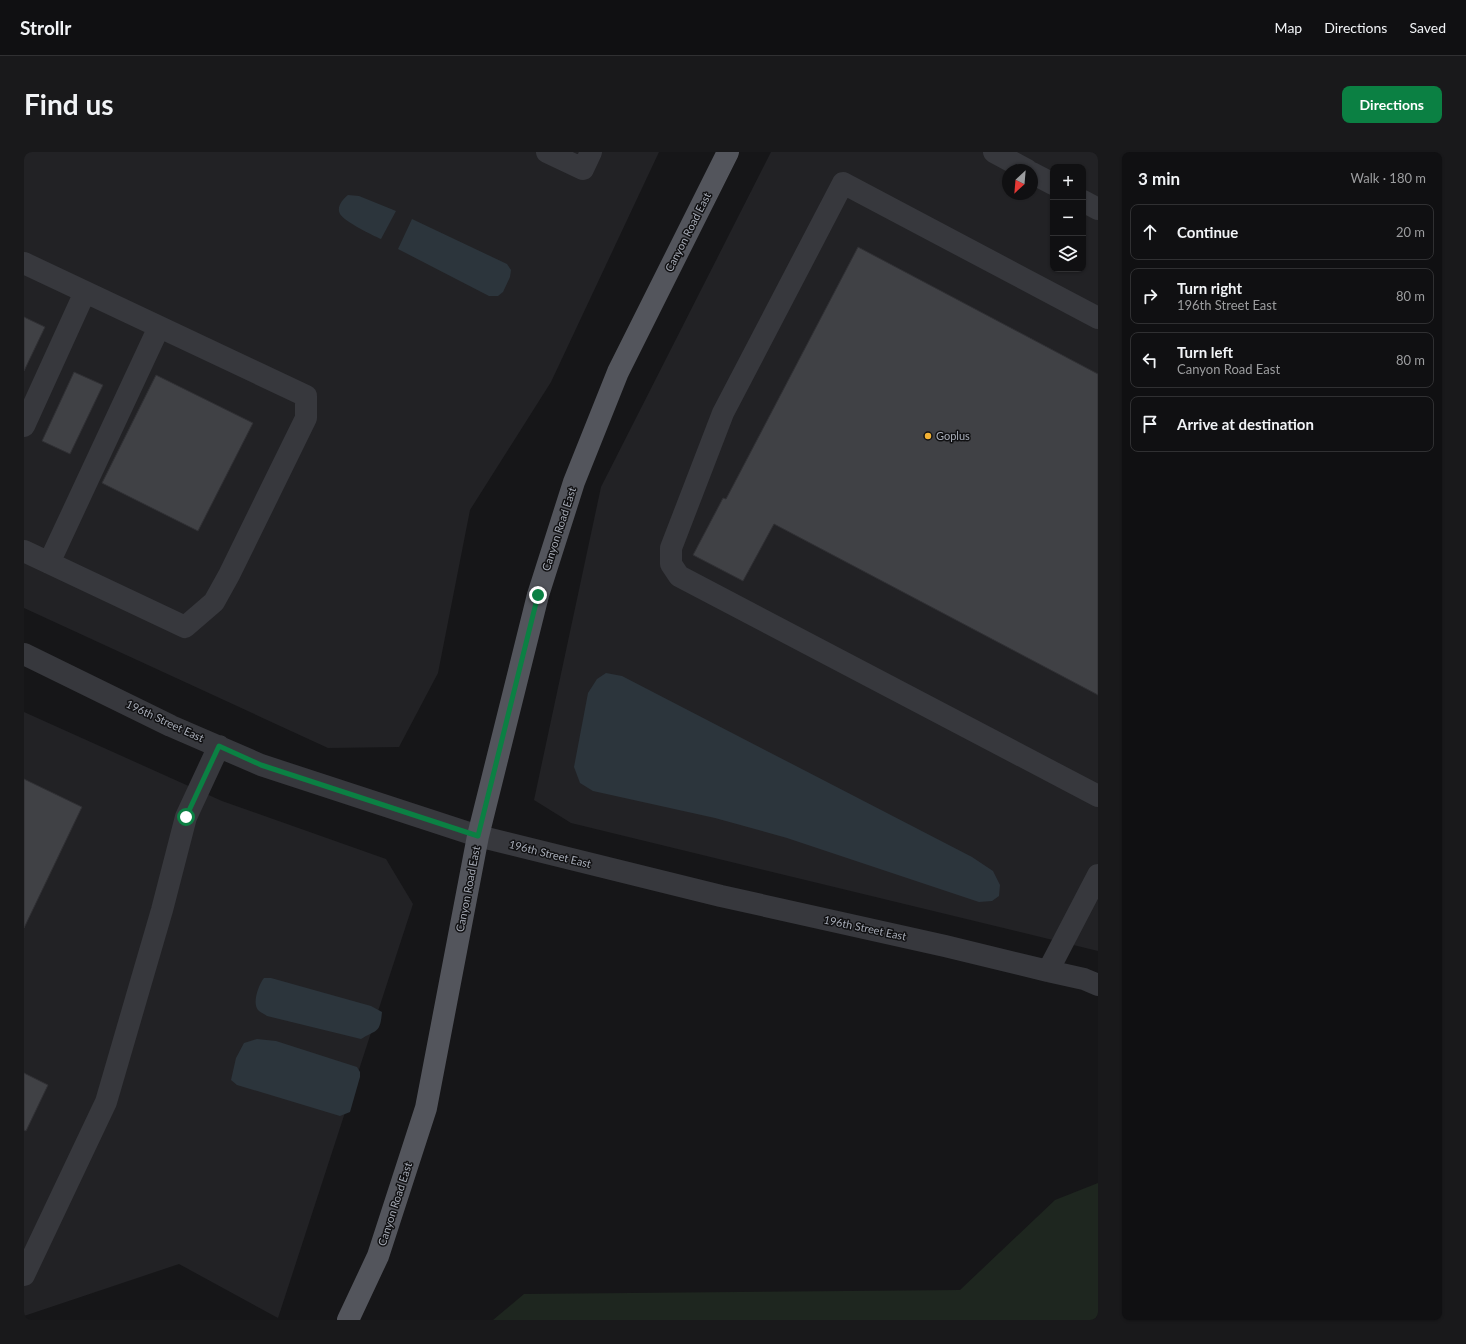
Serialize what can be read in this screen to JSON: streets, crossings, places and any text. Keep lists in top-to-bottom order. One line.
{"streets":{"main road":["Canyon Road East"],"street":["196th Street East"]},"crossings":[["Canyon Road East","196th Street East"]],"places":["Goplus"],"north":"bottom left","page":{"header":"Strollr","nav":["Map","Directions","Saved"],"buttons":"Directions","title":"Find us","heading":["3 min","Walk · 180 m"],"map_buttons":["+","−"],"list":[["Continue","20 m"],["Turn right","196th Street East","80 m"],["Turn left","Canyon Road East","80 m"],"Arrive at destination"]}}
